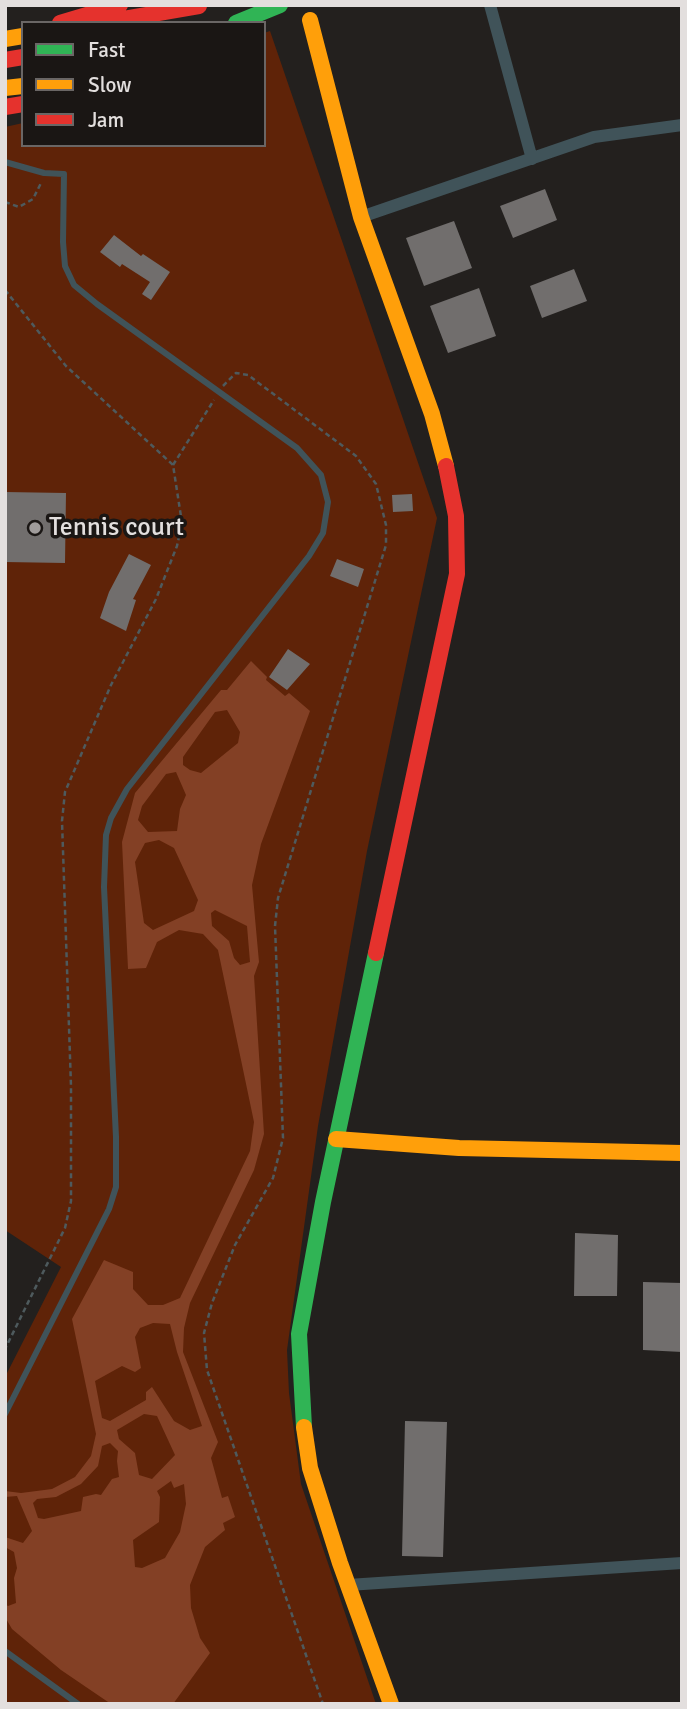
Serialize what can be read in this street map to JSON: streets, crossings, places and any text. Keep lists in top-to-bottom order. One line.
{"places":["Tennis court"],"legend":["Fast","Slow","Jam"]}
